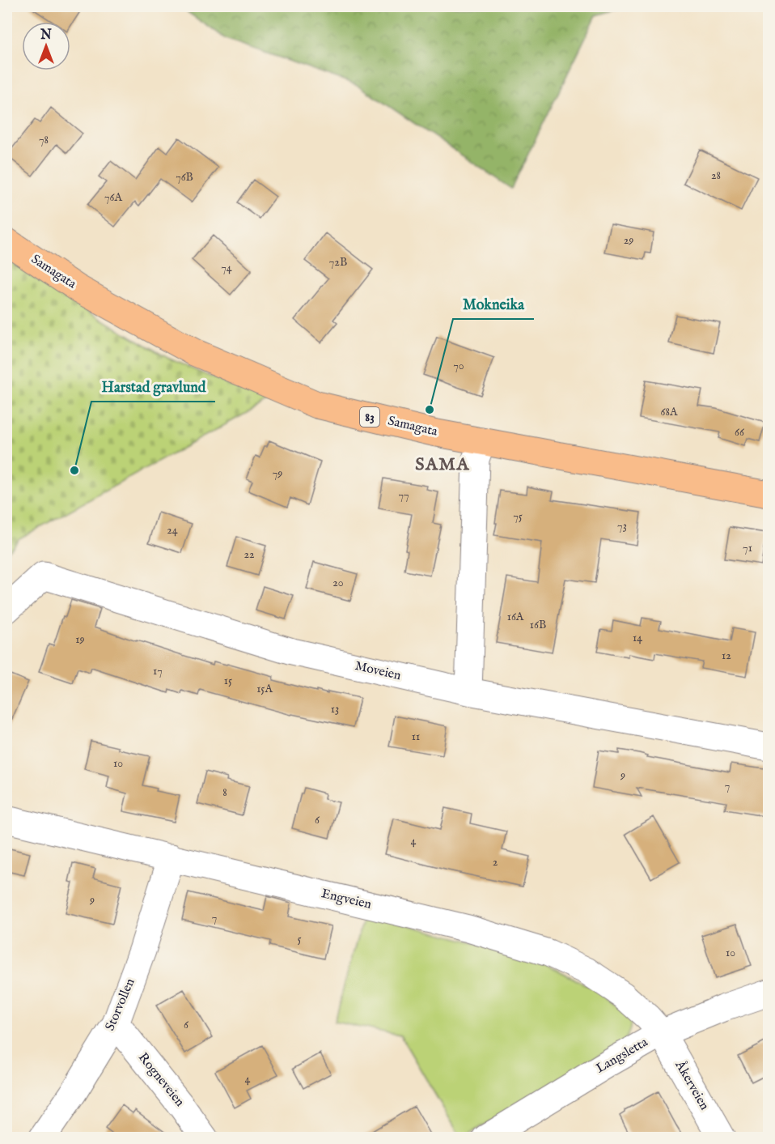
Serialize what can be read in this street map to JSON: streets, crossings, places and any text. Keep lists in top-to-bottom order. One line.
{"streets":{"highway":["Samagata","83"],"street":["Moveien","Engveien","Storvollen","Langsletta","Rogneveien","Åkerveien"]},"crossings":[["Engveien","Storvollen"],["Engveien","Langsletta"],["Engveien","Åkerveien"],["Storvollen","Rogneveien"],["Langsletta","Åkerveien"]],"districts":["SAMA"],"places":["Mokneika","Harstad gravlund"],"house_numbers":["78","28","76B","76A","29","72B","74","70","68A","66","79","77","75","73","24","71","22","20","16A","16B","14","19","12","17","15","15A","13","11","10","9","7","8","6","4","2","9","7","5","10","6","4"],"north":"top"}
